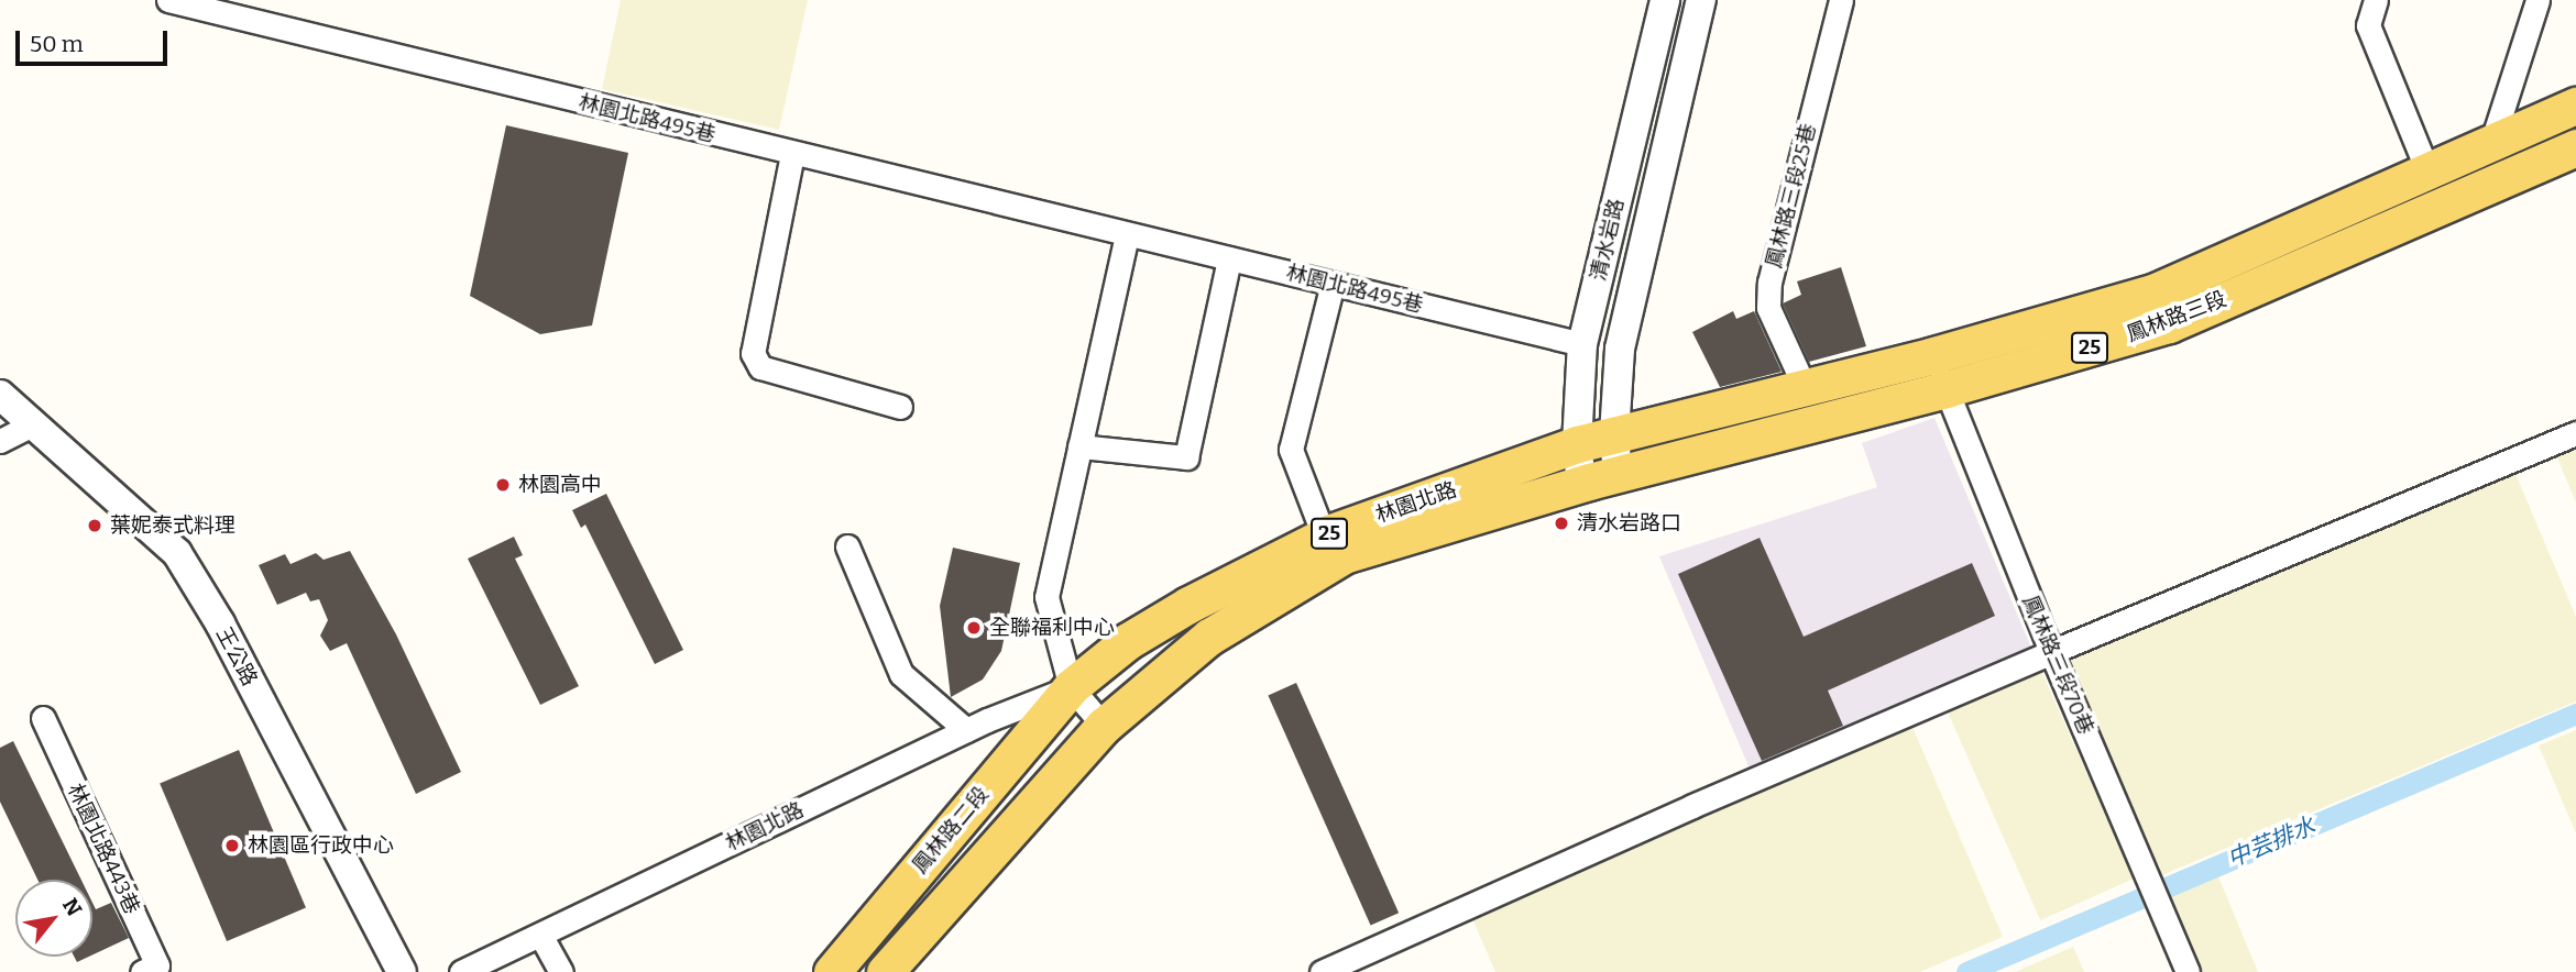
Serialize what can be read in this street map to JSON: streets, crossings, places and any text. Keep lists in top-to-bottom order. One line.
{"streets":{"main road":["鳳林路三段","25","林園北路","鳳林路二段"],"street":["林園北路495巷","鳳林路三段25巷","清水岩路","王公路","鳳林路三段70巷","林園北路443巷"]},"crossings":[["林園北路495巷","清水岩路"],["鳳林路三段25巷","鳳林路三段"],["清水岩路","鳳林路三段"],["清水岩路","林園北路"],["鳳林路三段","林園北路"],["鳳林路三段","鳳林路三段70巷"],["林園北路","鳳林路二段"]],"water":["中芸排水"],"places":["林園高中","清水岩路口","葉妮泰式料理","全聯福利中心","林園區行政中心"],"scale_bar":"50 m","north":"top right"}
